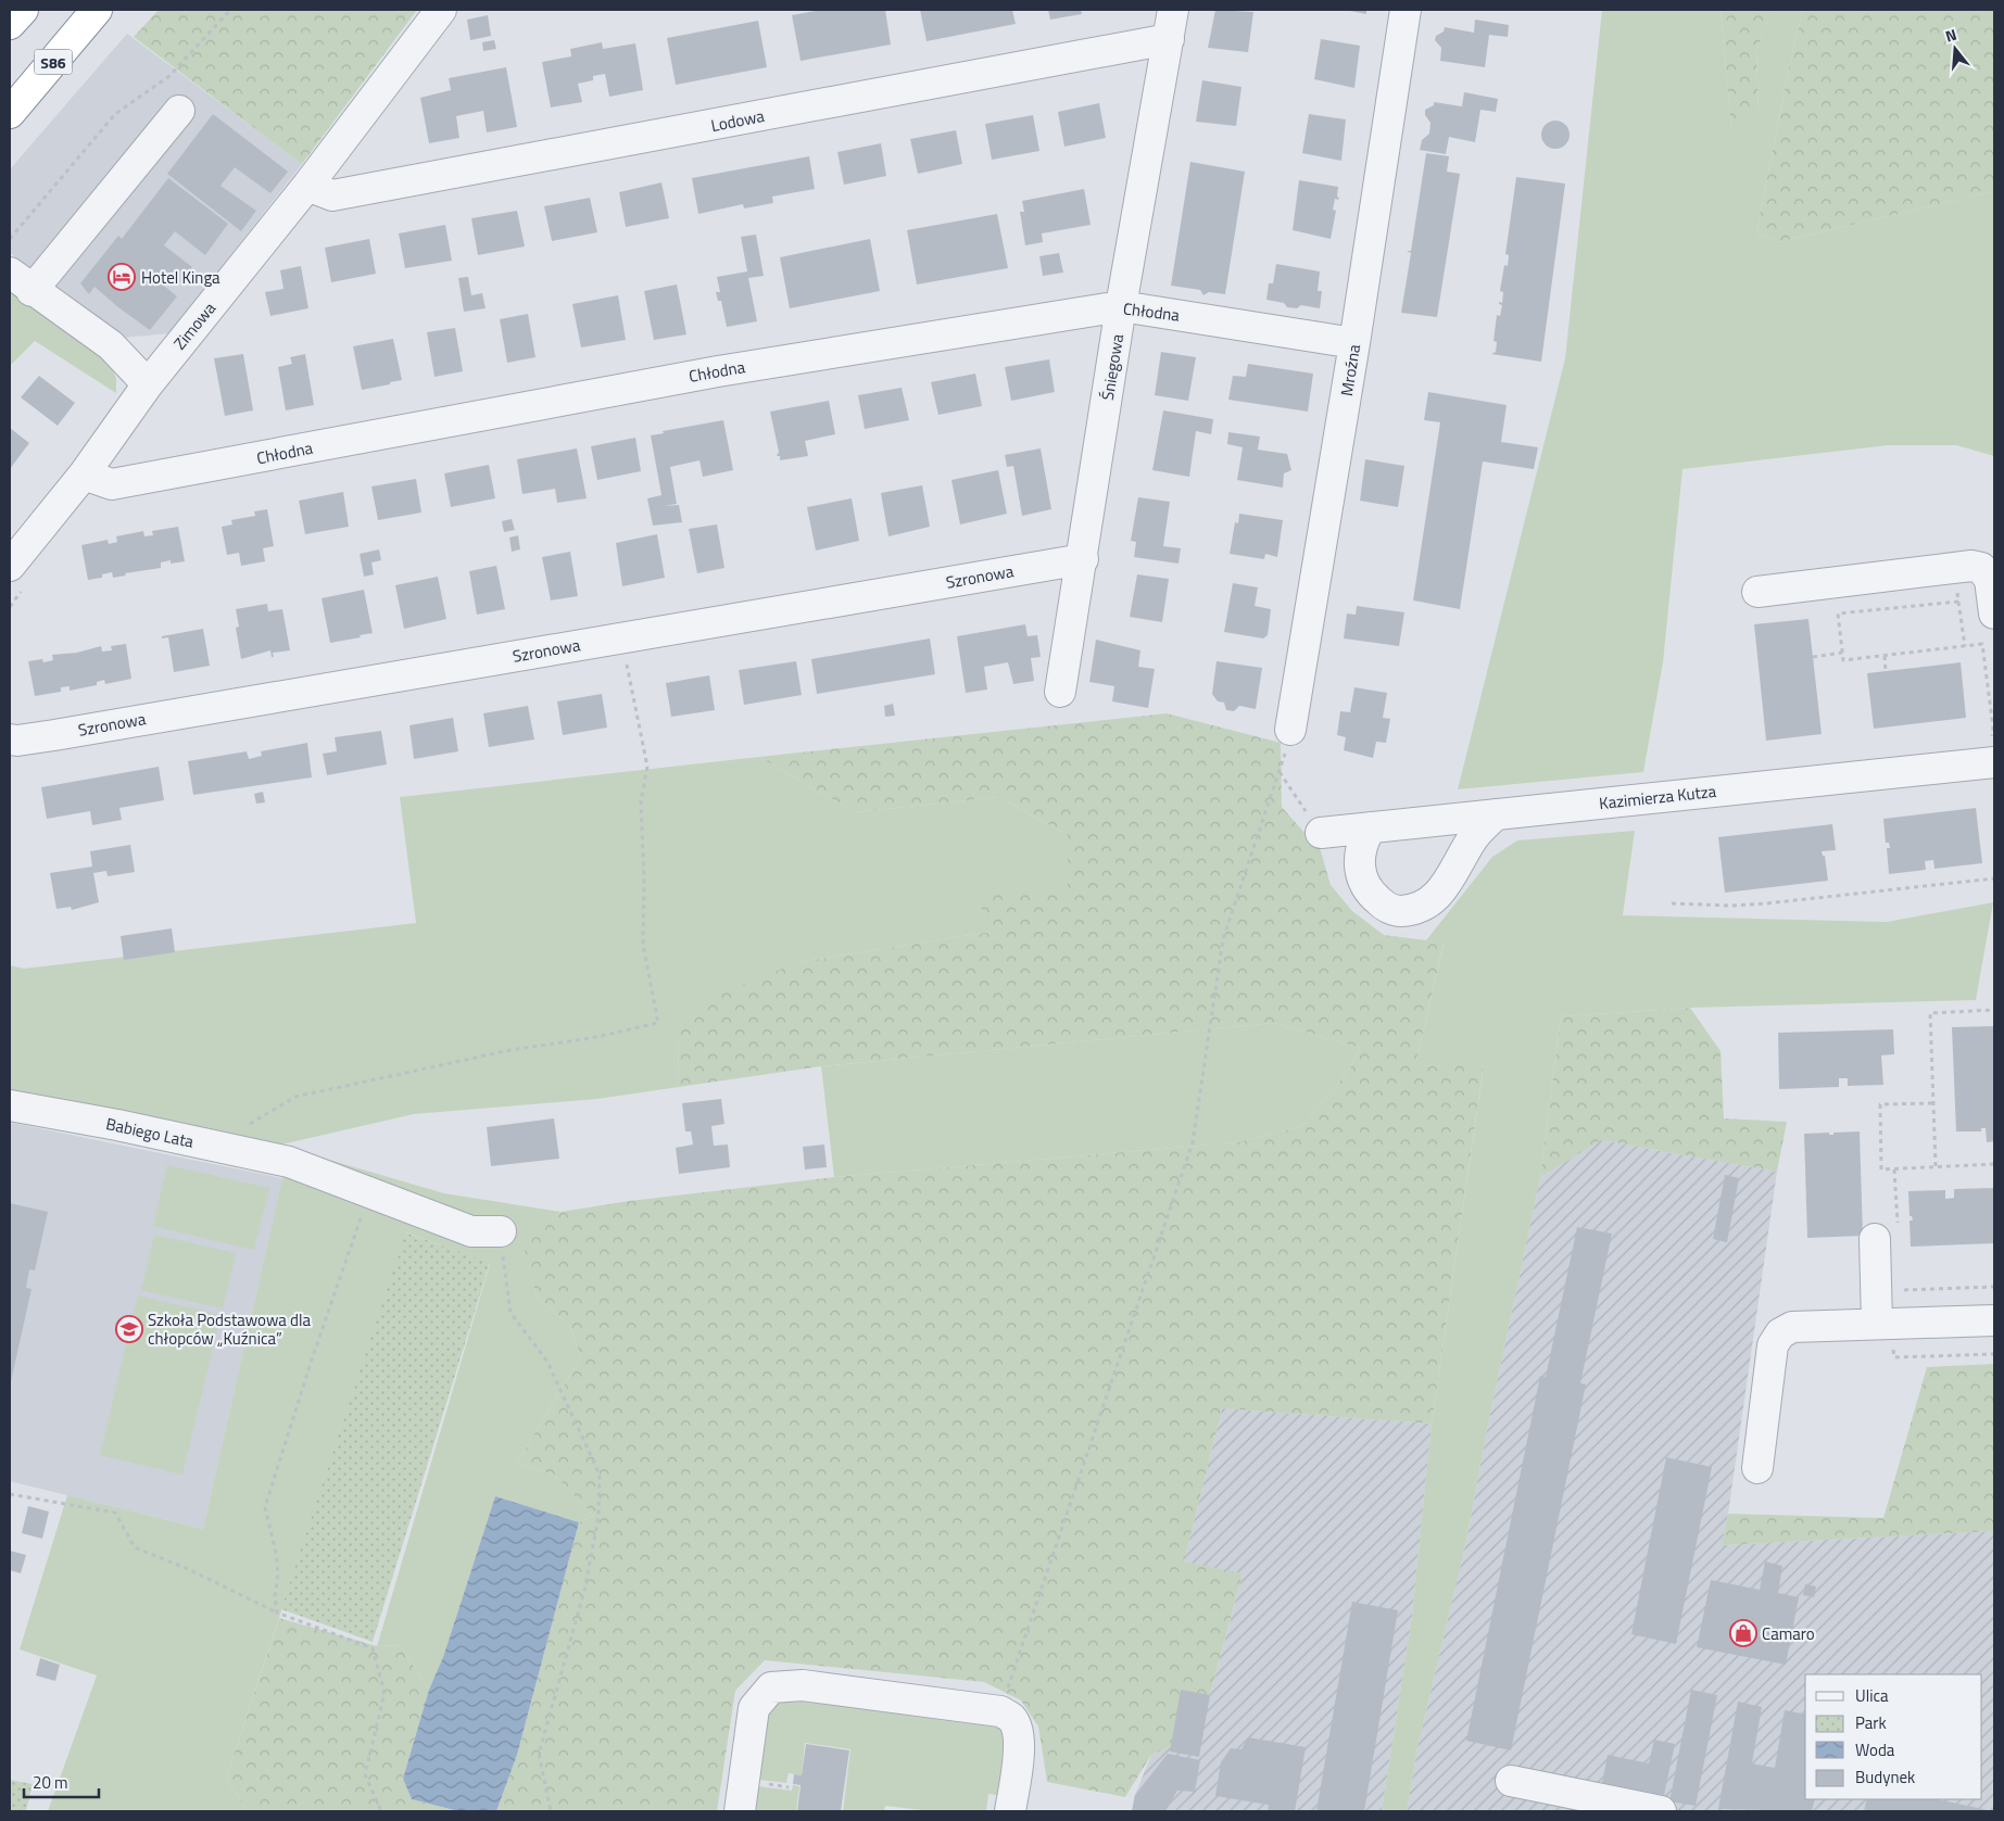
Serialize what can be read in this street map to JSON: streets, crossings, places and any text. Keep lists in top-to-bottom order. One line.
{"streets":{"highway":["S86"],"street":["Lodowa","Chłodna","Zimowa","Śniegowa","Mroźna","Szronowa","Kazimierza Kutza","Babiego Lata"]},"crossings":[["Lodowa","Zimowa"],["Lodowa","Śniegowa"],["Chłodna","Zimowa"],["Chłodna","Śniegowa"],["Chłodna","Mroźna"],["Śniegowa","Szronowa"]],"places":{"hotel":["Hotel Kinga"],"school or university":["Szkoła Podstawowa dla chłopców „Kuźnica”"],"shop":["Camaro"]},"legend":["Ulica","Park","Woda","Budynek"],"scale_bar":"20 m","north":"top"}
